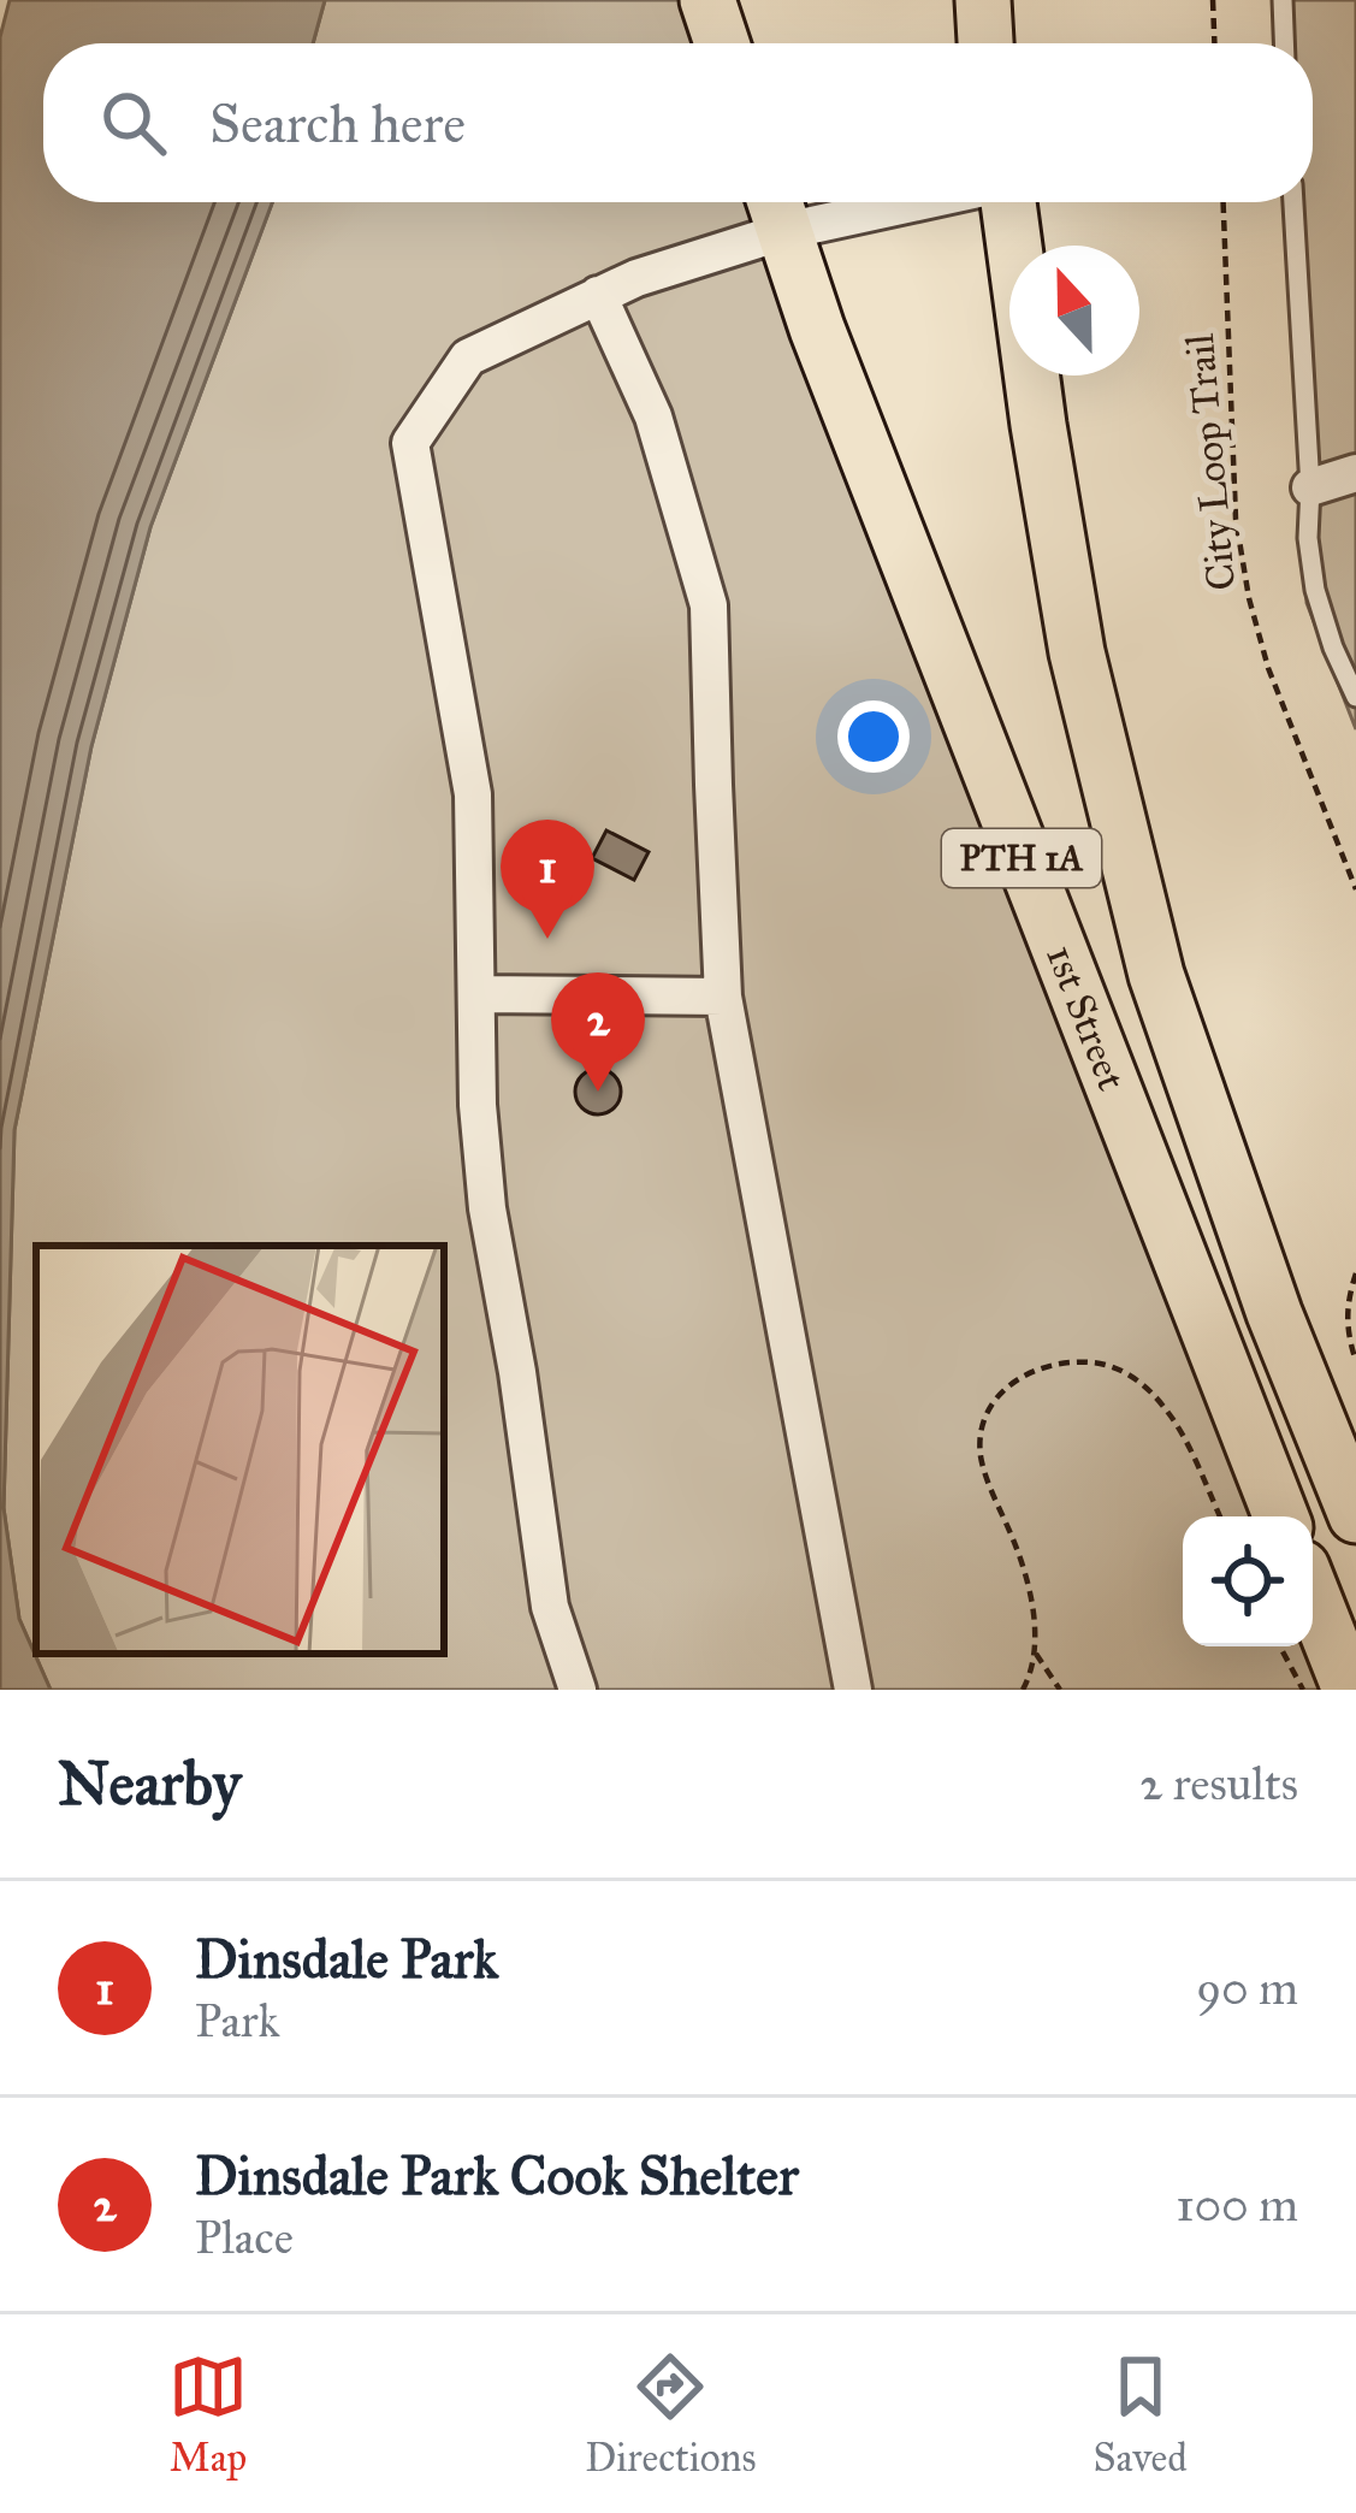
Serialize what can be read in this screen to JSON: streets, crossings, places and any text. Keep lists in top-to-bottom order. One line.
{"streets":{"main road":["PTH 1A","1st Street"],"path":["City Loop Trail"]},"north":"top","page":{"search":"Search here","pins":["1","2"],"heading":["Nearby","2 results"],"list":[{"mark":"1","name":"Dinsdale Park","note":"Park","value":"90 m"},{"mark":"2","name":"Dinsdale Park Cook Shelter","note":"Place","value":"100 m"}],"nav":["Map","Directions","Saved"]}}
